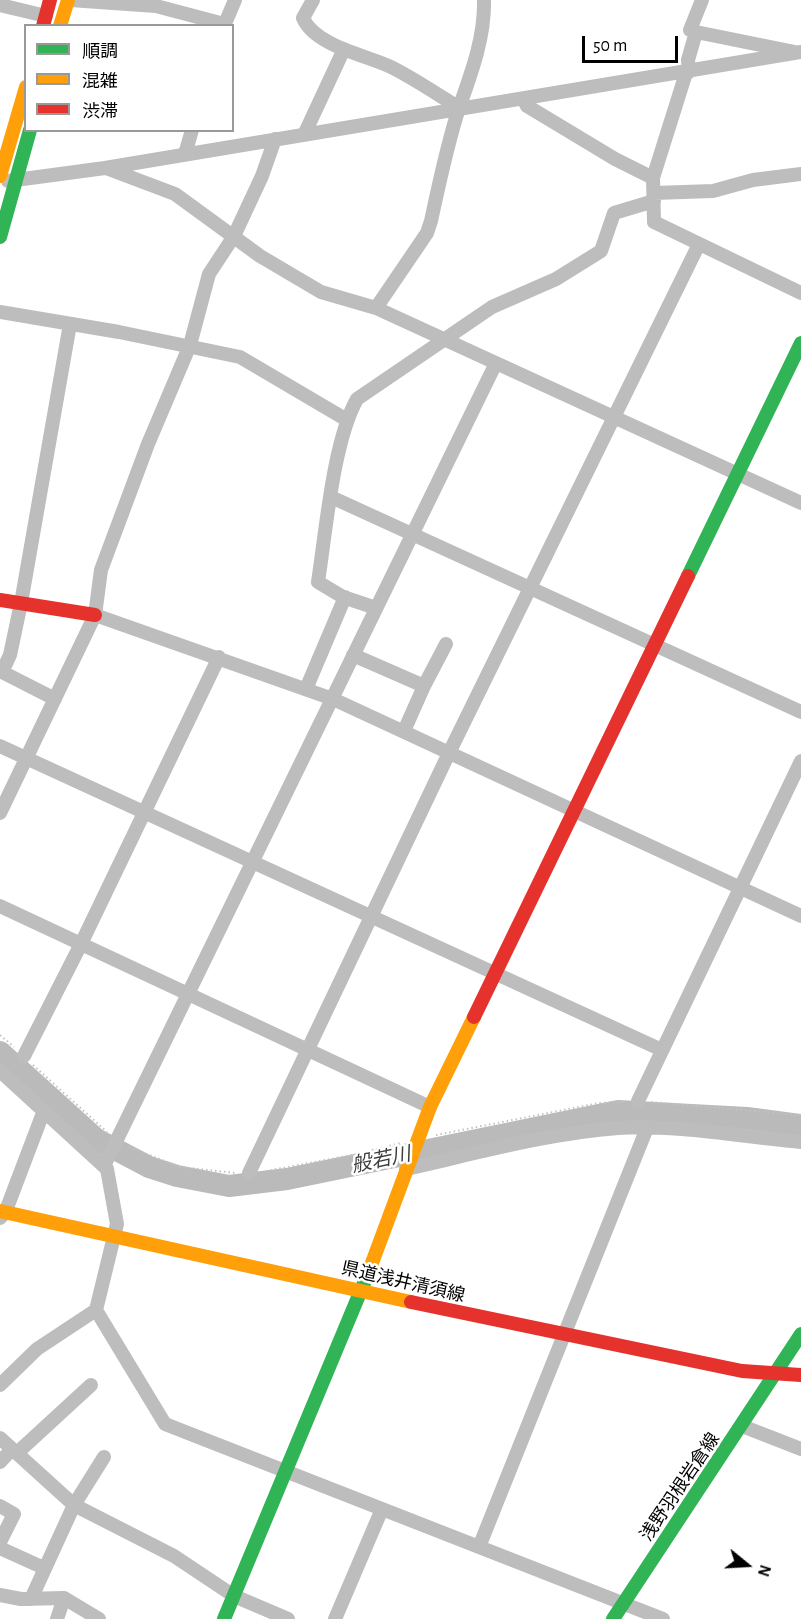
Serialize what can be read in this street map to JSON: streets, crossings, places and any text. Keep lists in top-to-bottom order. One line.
{"streets":{"street":["県道浅井清須線","浅野羽根岩倉線"]},"crossings":[["県道浅井清須線","浅野羽根岩倉線"]],"water":["般若川"],"legend":["順調","混雑","渋滞"],"scale_bar":"50 m","north":"right"}
